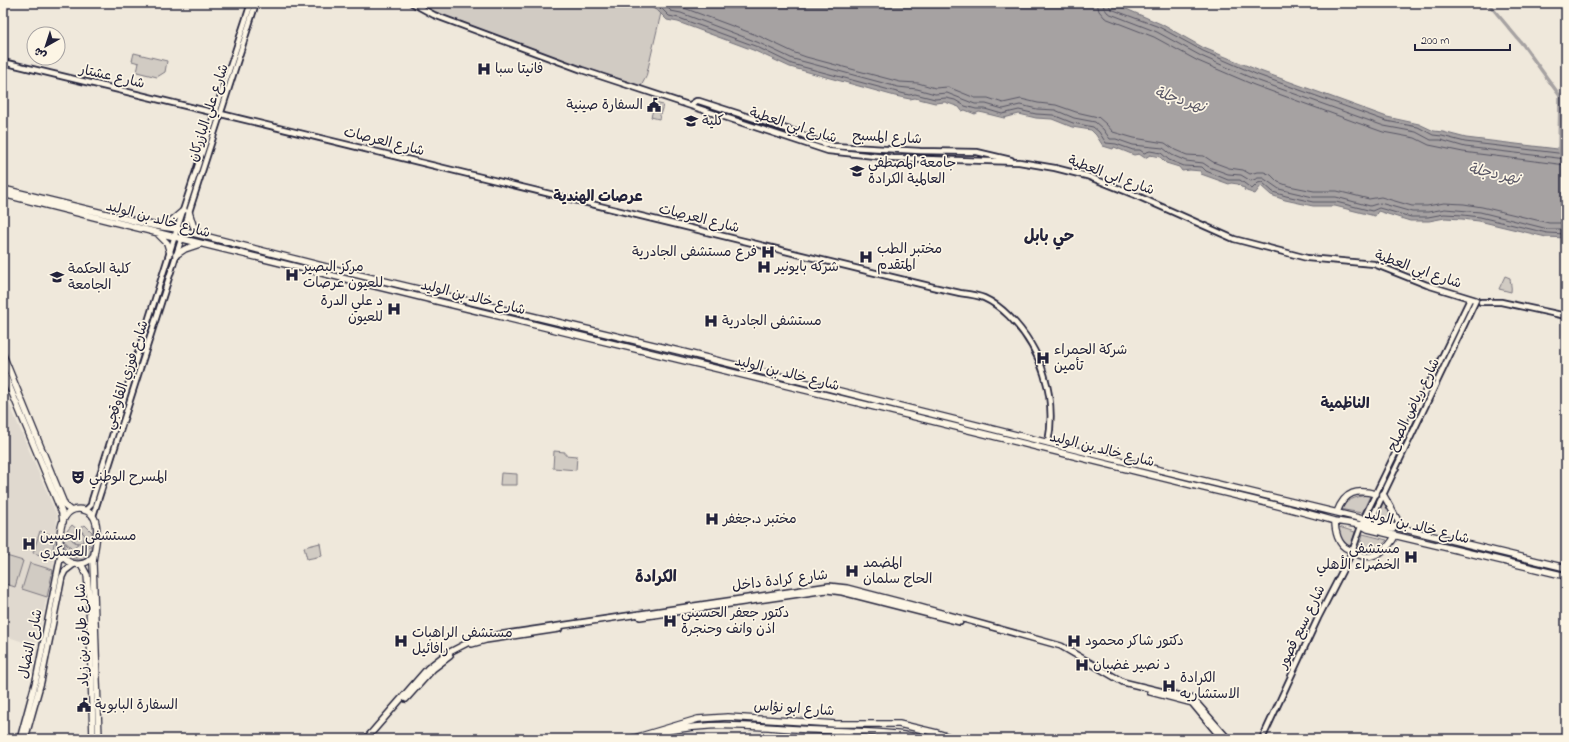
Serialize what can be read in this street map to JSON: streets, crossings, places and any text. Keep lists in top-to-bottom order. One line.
{"streets":{"main road":["شارع خالد بن الوليد","شارع كرادة داخل","شارع طارق بن زياد","شارع النضال","شارع ابو نؤاس"],"street":["شارع عشتار","شارع علي البازركان","شارع ابي العطية","شارع المسبح","شارع العرصات","شارع فوزي القاوقجي","شارع رياض الصلح","شارع سبع قصور"]},"crossings":[["شارع عشتار","شارع علي البازركان"],["شارع علي البازركان","شارع العرصات"],["شارع علي البازركان","شارع خالد بن الوليد"],["شارع علي البازركان","شارع فوزي القاوقجي"],["شارع ابي العطية","شارع المسبح"],["شارع ابي العطية","شارع رياض الصلح"],["شارع العرصات","شارع خالد بن الوليد"],["شارع خالد بن الوليد","شارع فوزي القاوقجي"],["شارع خالد بن الوليد","شارع رياض الصلح"],["شارع خالد بن الوليد","شارع سبع قصور"],["شارع فوزي القاوقجي","شارع طارق بن زياد"],["شارع فوزي القاوقجي","شارع النضال"],["شارع رياض الصلح","شارع سبع قصور"],["شارع طارق بن زياد","شارع النضال"]],"districts":["عرصات الهندية","حي بابل","الناظمية","الكرادة"],"water":["نهر دجلة"],"places":{"hospital":["فانيتا سبا","فرع مستشفى الجادرية","مختبر الطب المتقدم","شركه بايونير","مركز البصير للعيون عرصات","د علي الدرة للعيون","مستشفى الجادرية","شركة الحمراء تأمين","مختبر د.جغفر","مستشفى الحسين العسكري","مستشفى الخضراء الأهلي","المضمد الحاج سلمان","دكتور جعفر الحسيني اذن وانف وحنجرة","مستشفى الراهبات رافائيل","دكتور شاكر محمود","د نصير غضبان","الكرادة الاستشاريه"],"public building":["السفارة صينية","السفارة البابوية"],"school or university":["كلية","جامعة المصطفى العالمية الكرادة","كلية الحكمة الجامعة"],"theatre":["المسرح الوطني"]},"scale_bar":"200 m","north":"bottom left"}
